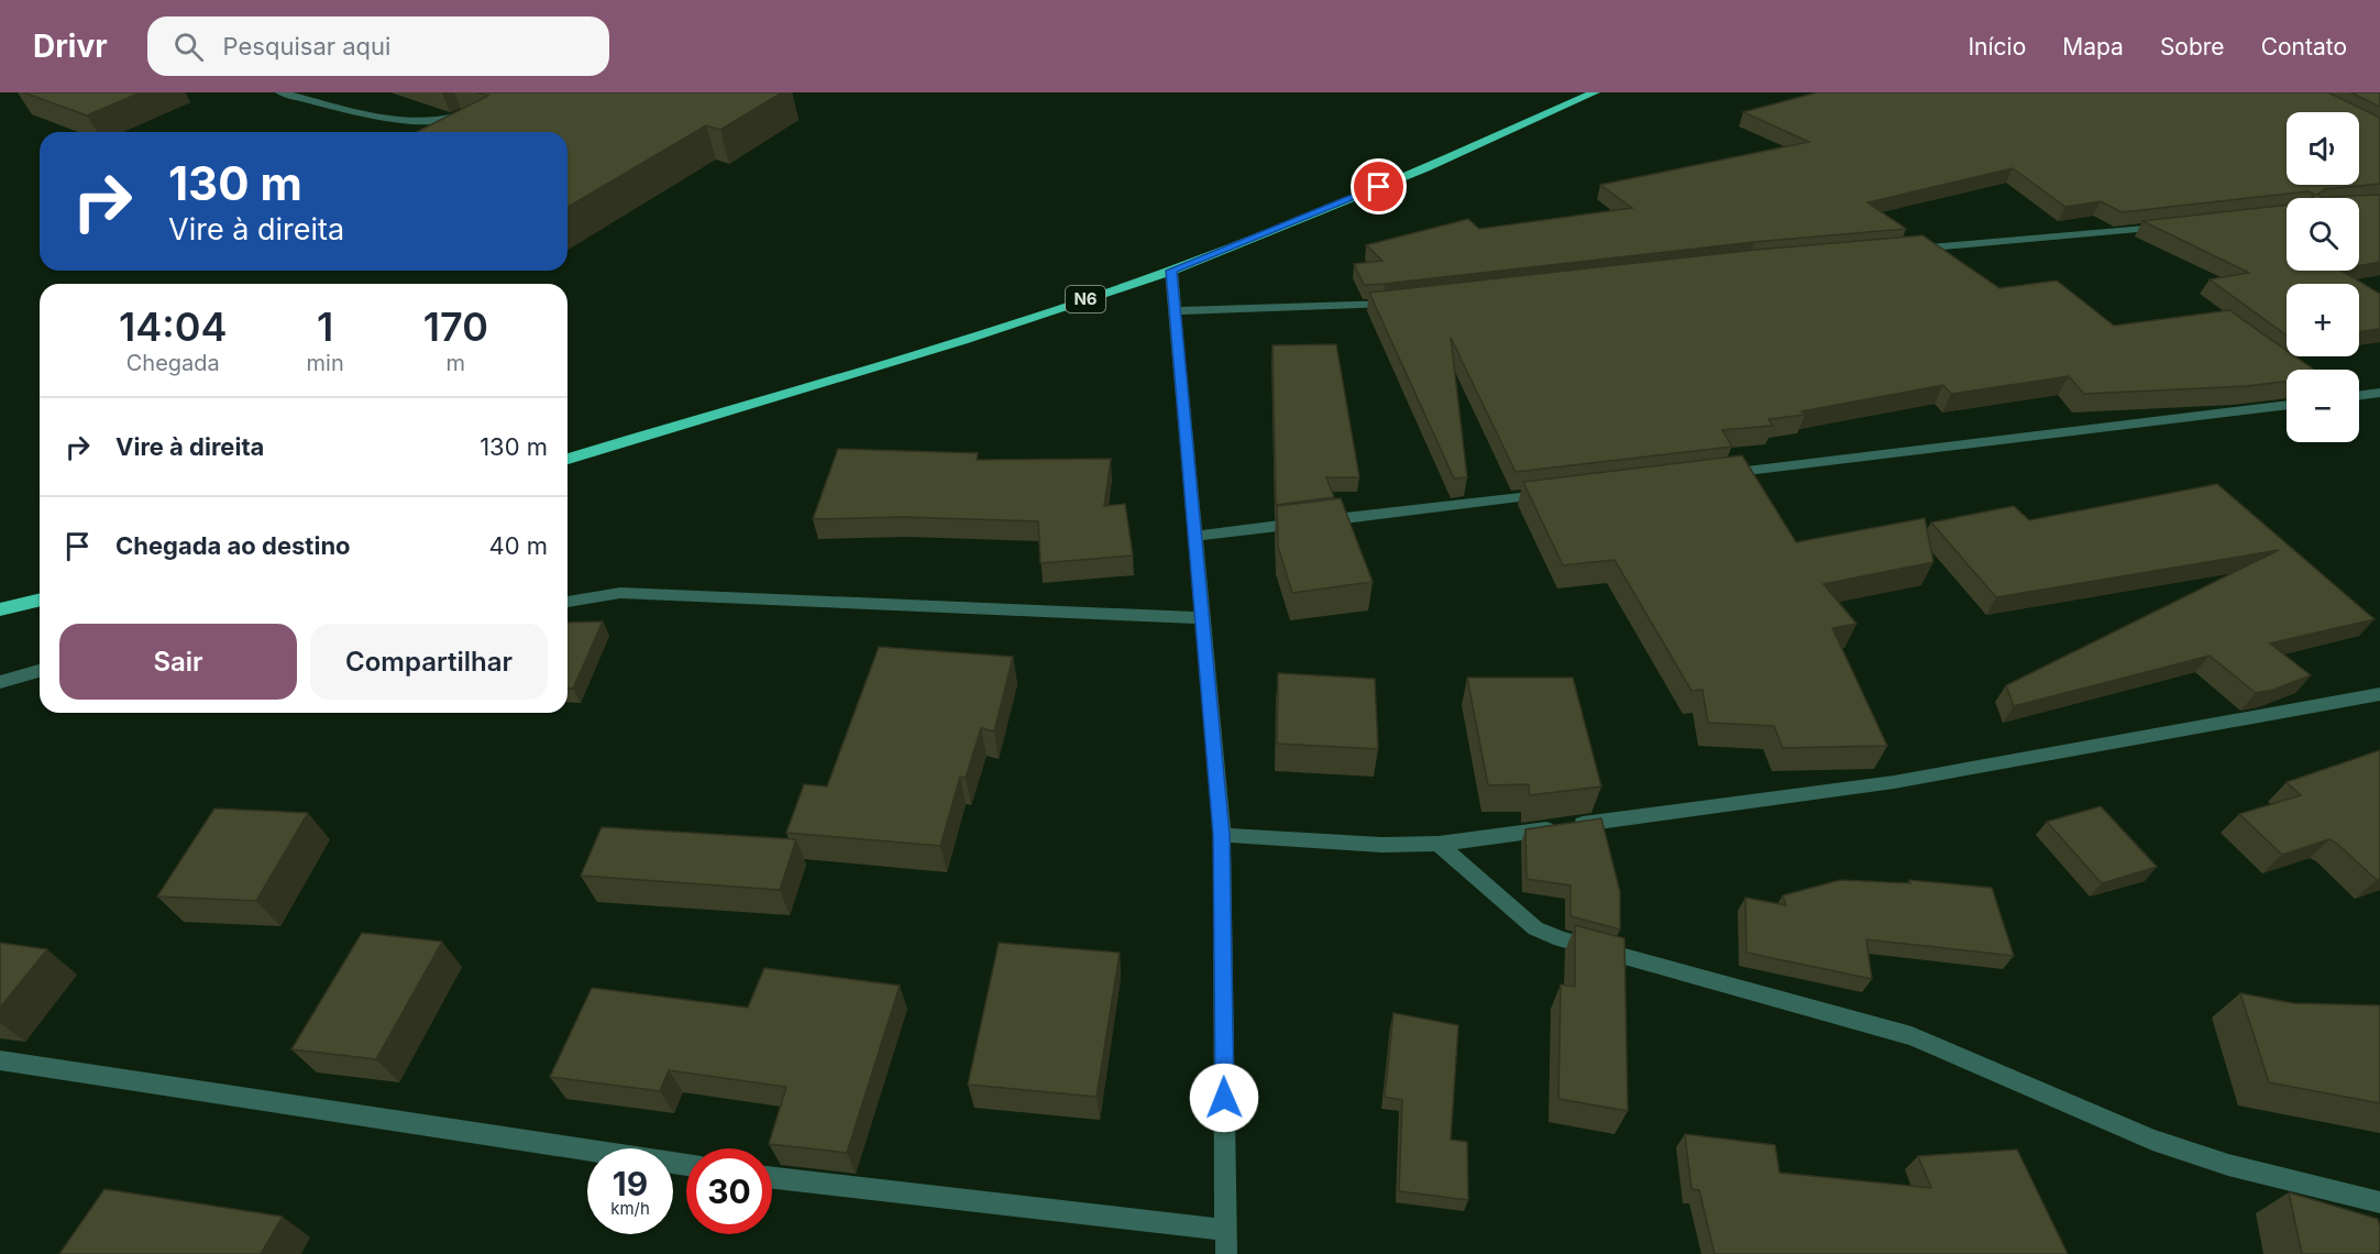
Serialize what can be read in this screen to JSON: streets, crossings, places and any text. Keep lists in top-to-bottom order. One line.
{"streets":{"highway":["N6"]},"page":{"header":"Drivr","search":"Pesquisar aqui","nav":["Início","Mapa","Sobre","Contato"],"map_buttons":["+","−"],"turn":["130 m","Vire à direita"],"eta":["14:04","Chegada","1","min","170","m"],"list":[{"name":"Vire à direita","value":"130 m"},{"name":"Chegada ao destino","value":"40 m"}],"buttons":["Sair","Compartilhar"],"speed":"19 km/h","limit":"30"}}
